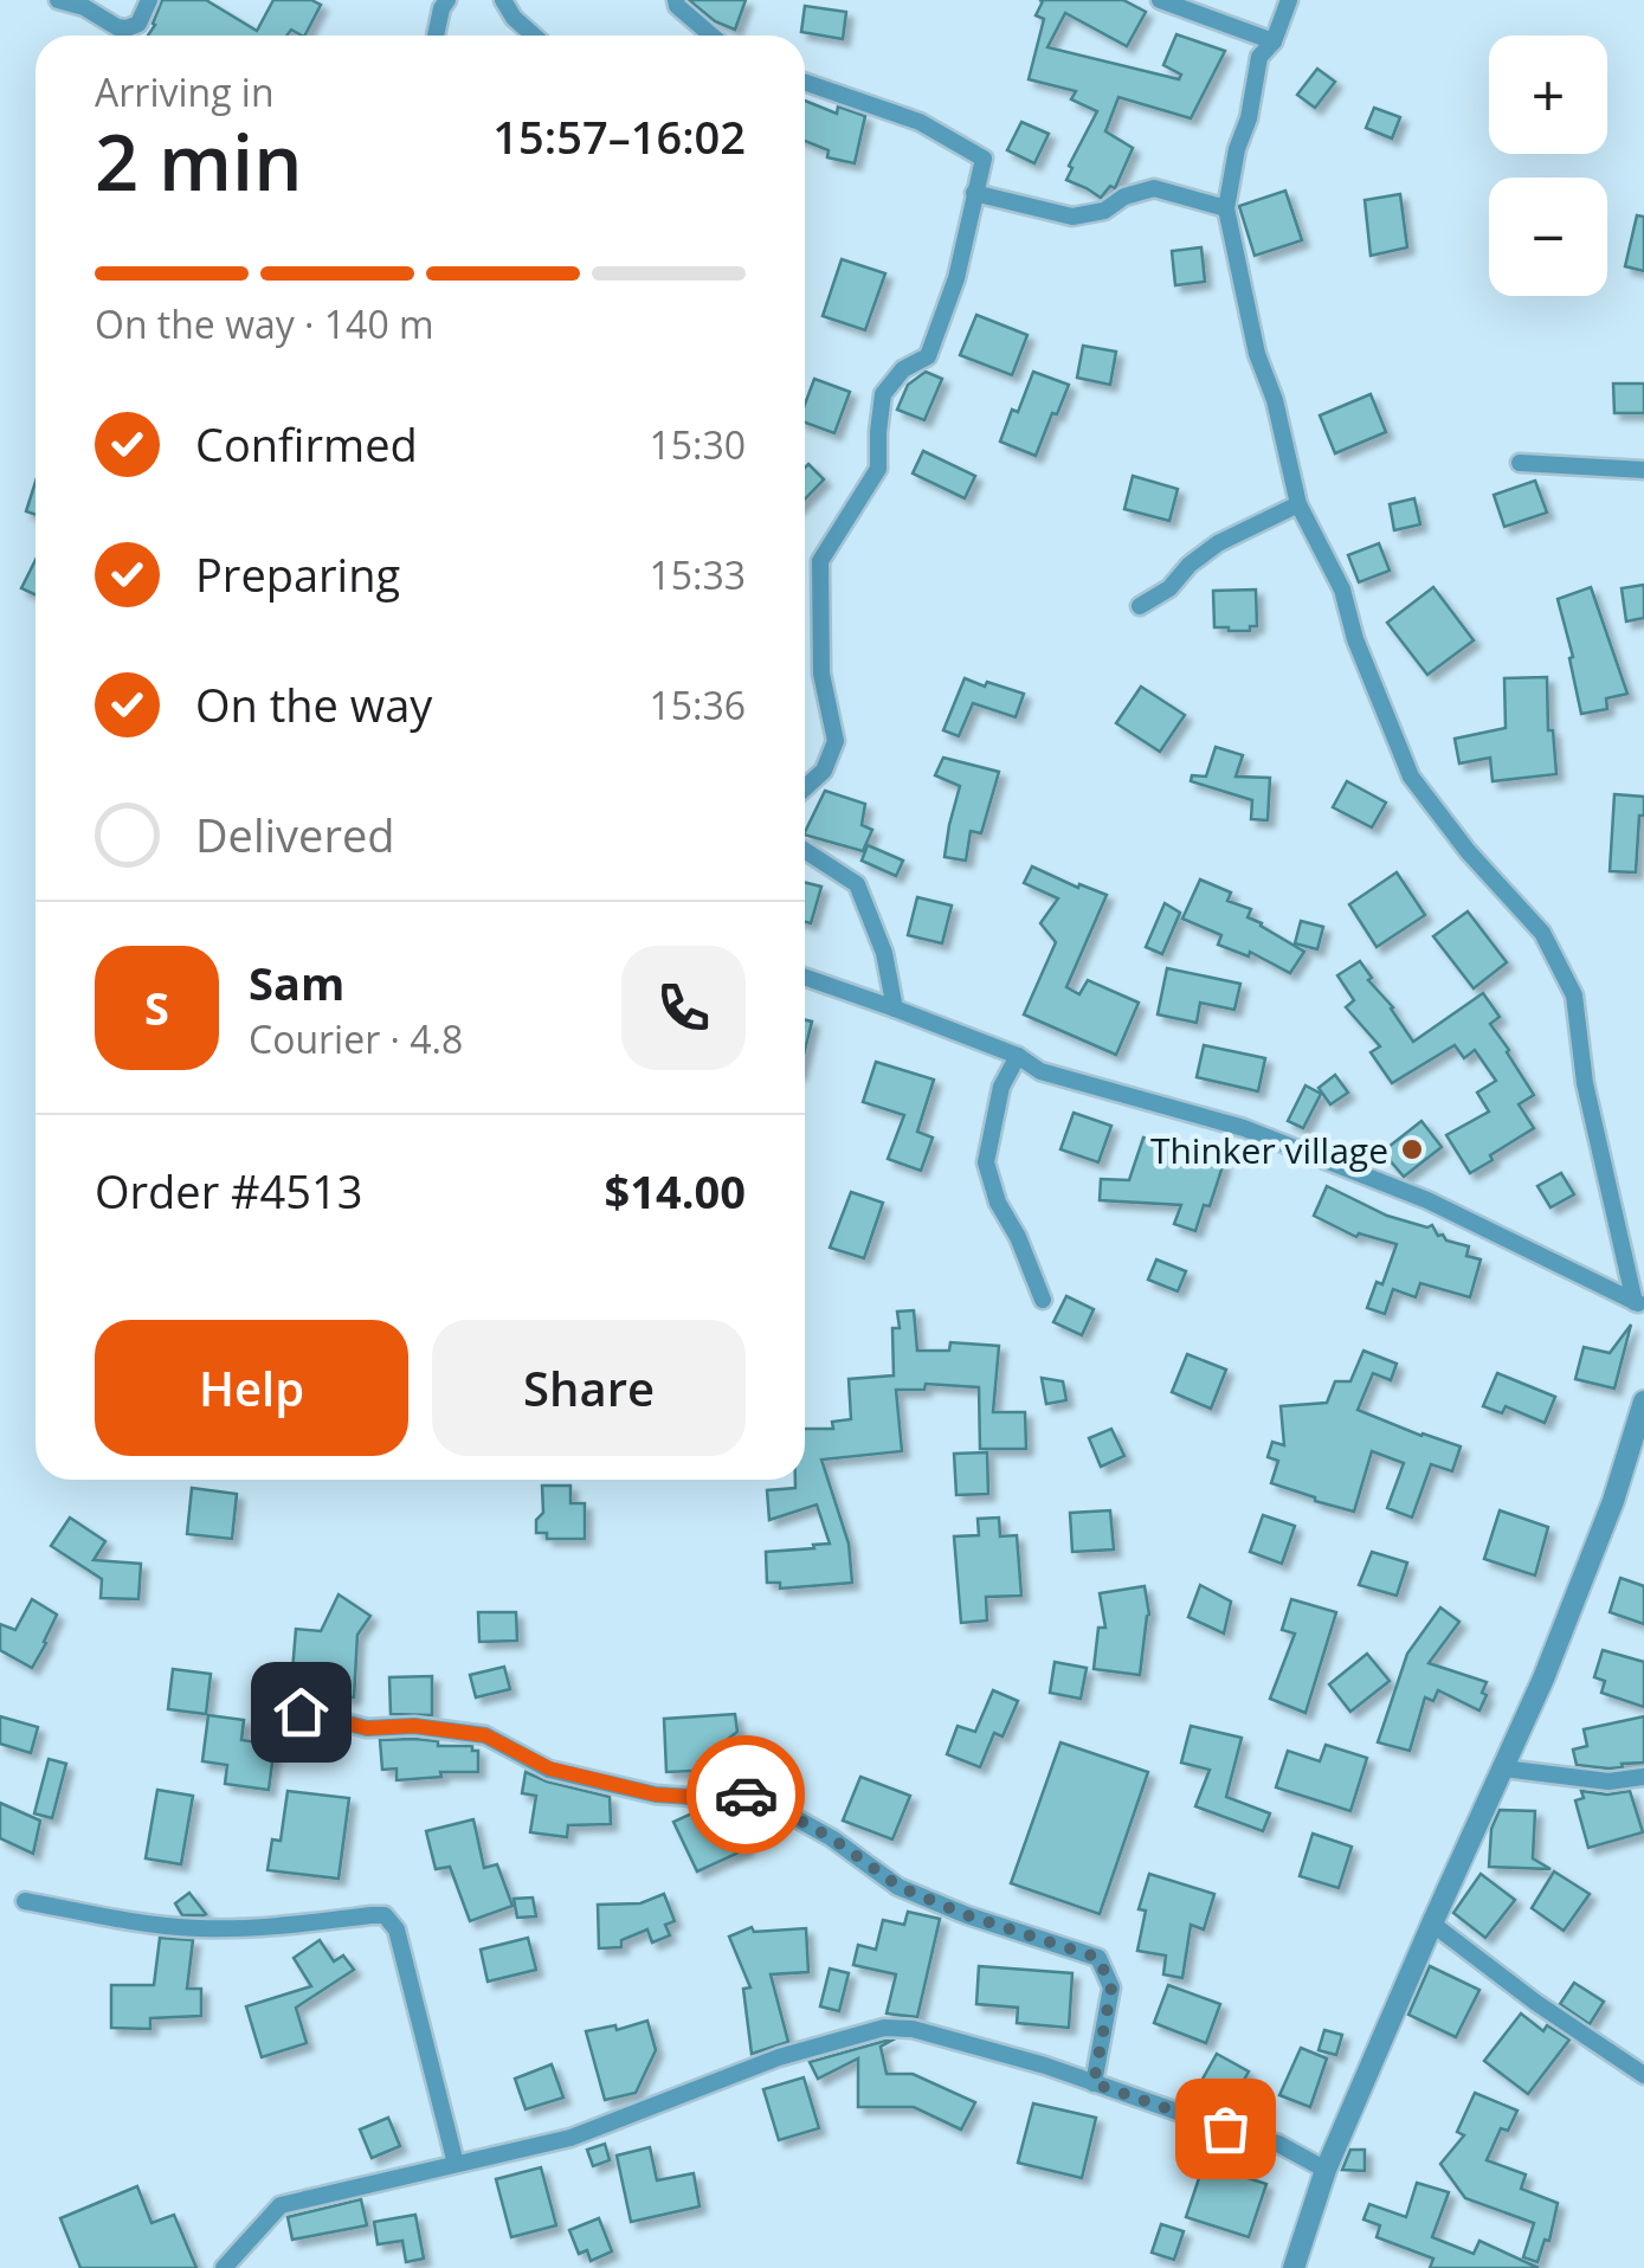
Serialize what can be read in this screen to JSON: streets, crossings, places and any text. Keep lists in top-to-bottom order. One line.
{"places":["Thinker village"],"page":{"map_buttons":["+","−"],"heading":["2 min","Arriving in","15:57–16:02"],"panel":["Sam","Courier · 4.8","Order #4513","$14.00"],"bar":"On the way · 140 m","list":[["Confirmed","15:30"],["Preparing","15:33"],["On the way","15:36"],"Delivered"],"round":"S","buttons":["Help","Share"]}}
